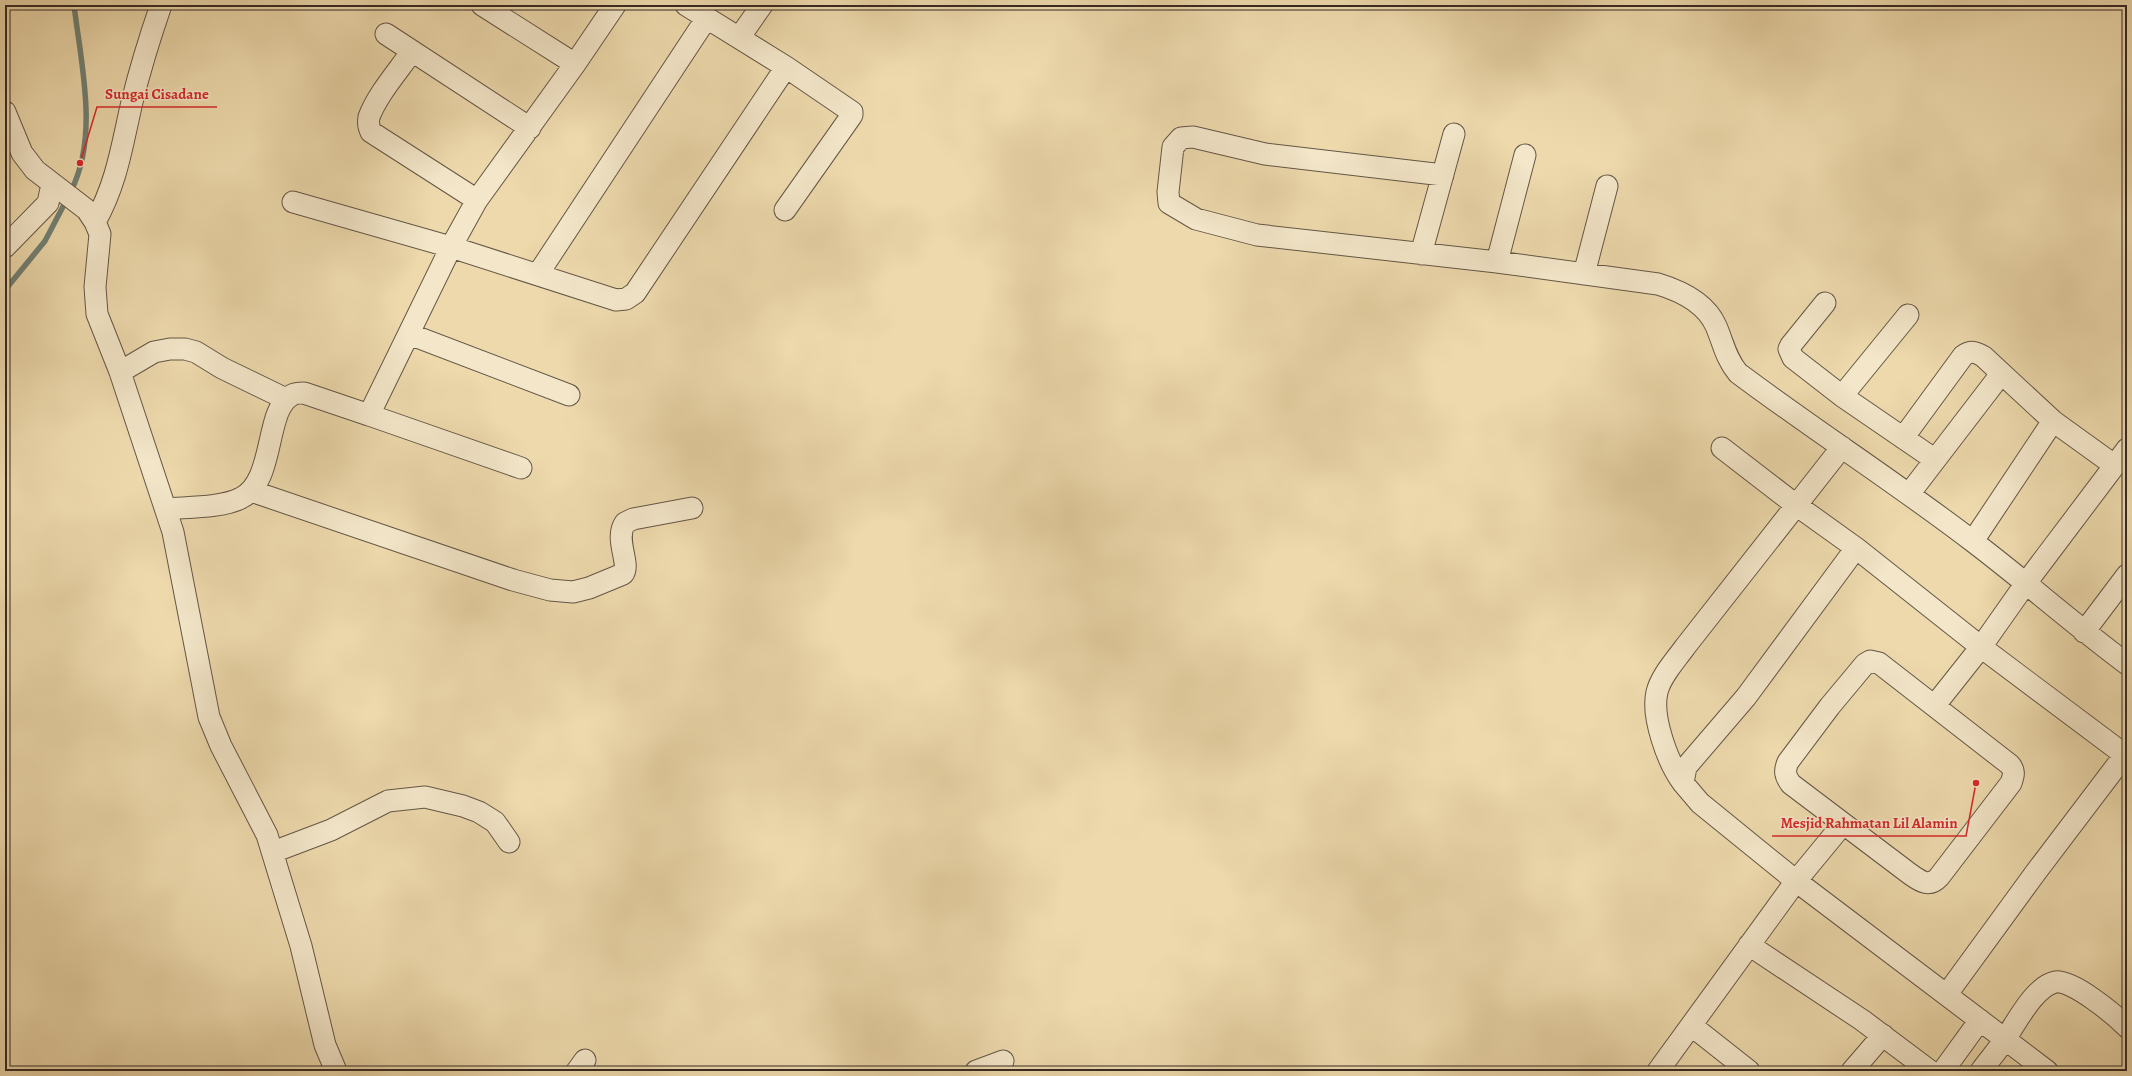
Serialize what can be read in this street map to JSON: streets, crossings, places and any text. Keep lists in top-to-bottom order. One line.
{"places":["Sungai Cisadane","Mesjid Rahmatan Lil Alamin"]}
